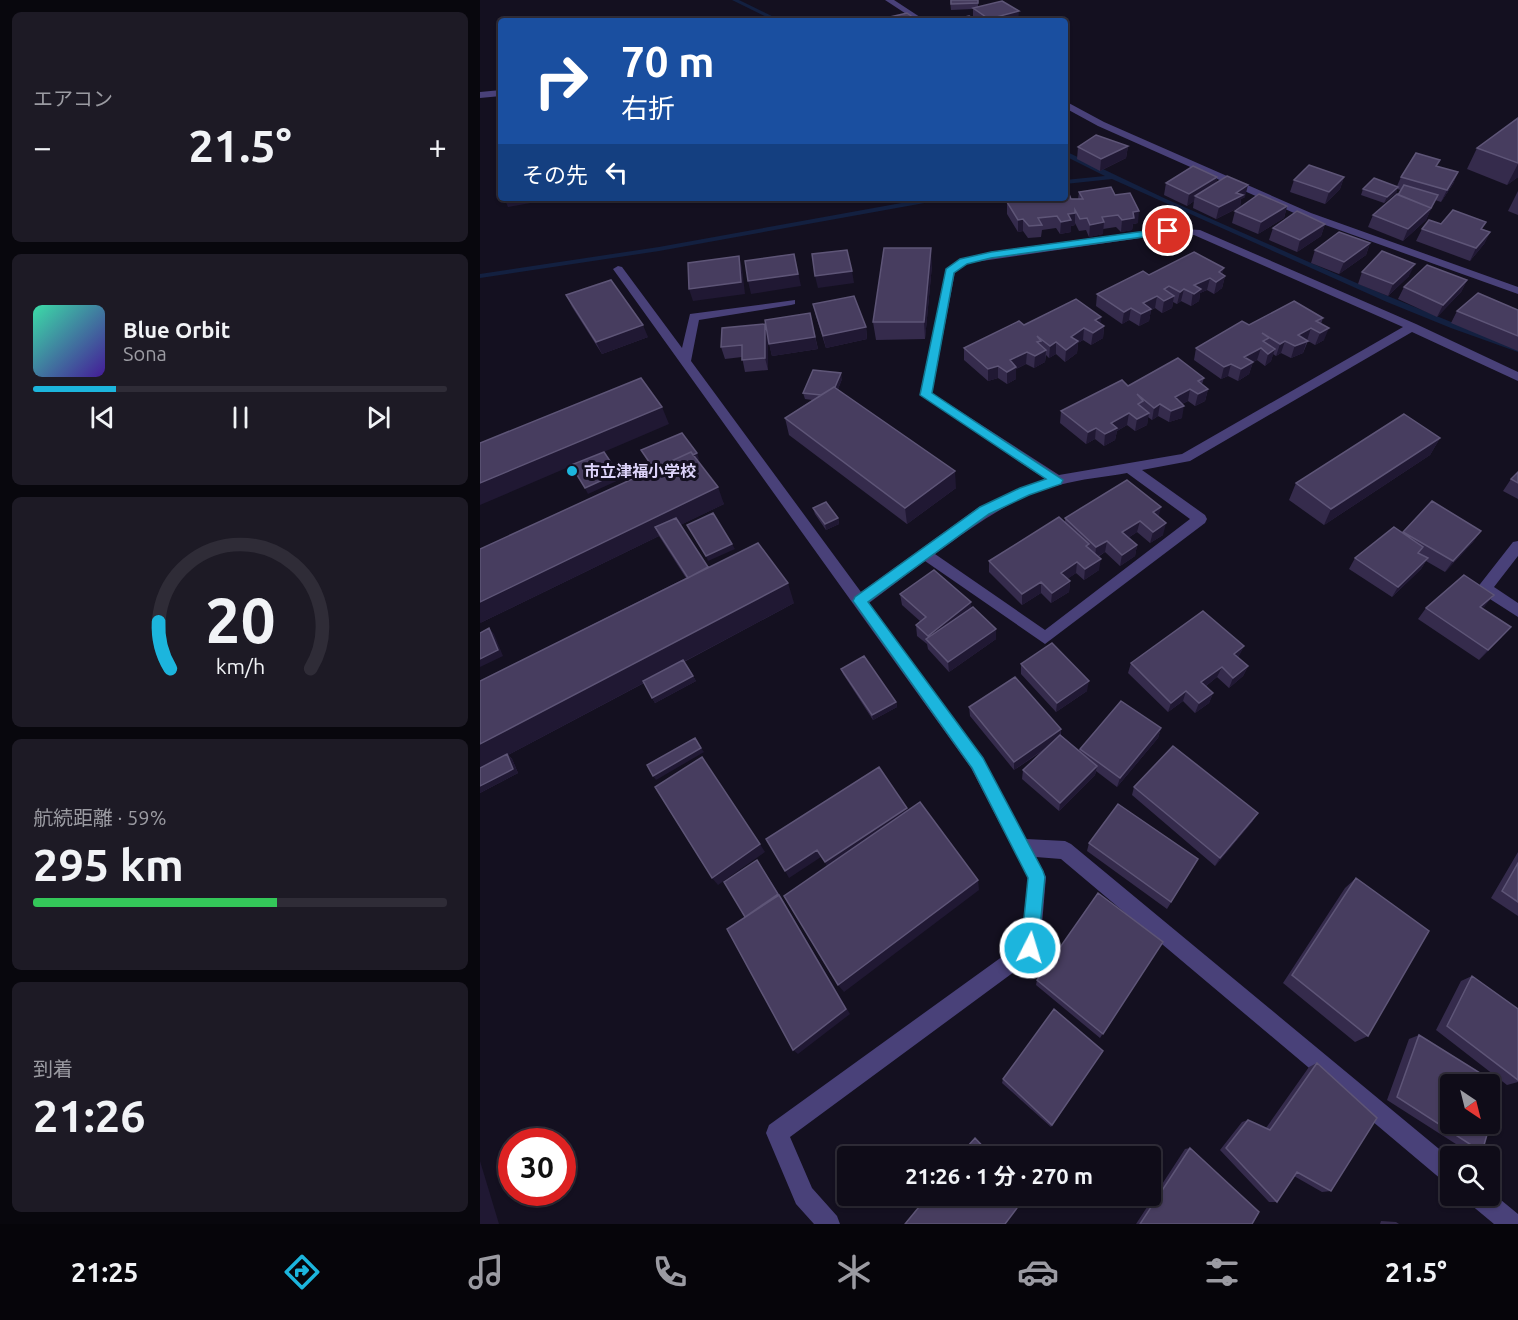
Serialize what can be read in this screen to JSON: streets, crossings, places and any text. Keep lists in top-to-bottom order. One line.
{"places":["市立津福小学校"],"north":"bottom right","page":{"tile":["エアコン",["航続距離 · 59%","295 km"],["到着","21:26"]],"turn":["70 m","右折"],"heat":["−","21.5°","+"],"then":"その先","song":["Blue Orbit","Sona"],"limit":"30","trip":"21:26 · 1 分 · 270 m","tabs":["21:25","21.5°"],"gauge":["20","km/h"]}}
